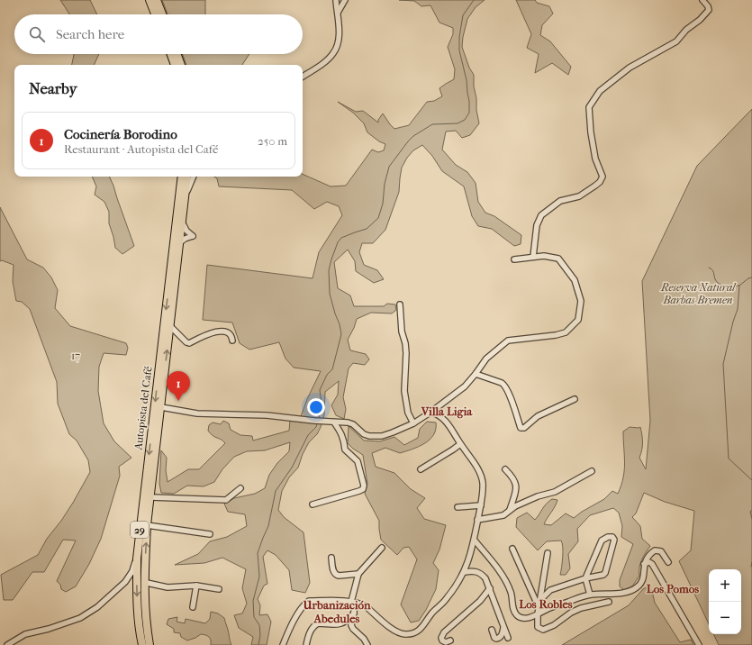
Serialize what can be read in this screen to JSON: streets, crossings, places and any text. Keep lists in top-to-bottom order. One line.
{"streets":{"highway":["Autopista del Café","29"]},"districts":["Villa Ligia","Los Pomos","Los Robles","Urbanización Abedules"],"parks":["Reserva Natural Barbas Bremen","17"],"page":{"search":"Search here","heading":"Nearby","list":[{"mark":"1","name":"Cocinería Borodino","note":"Restaurant · Autopista del Café","value":"250 m"}],"pins":"1","map_buttons":["+","−"]}}
